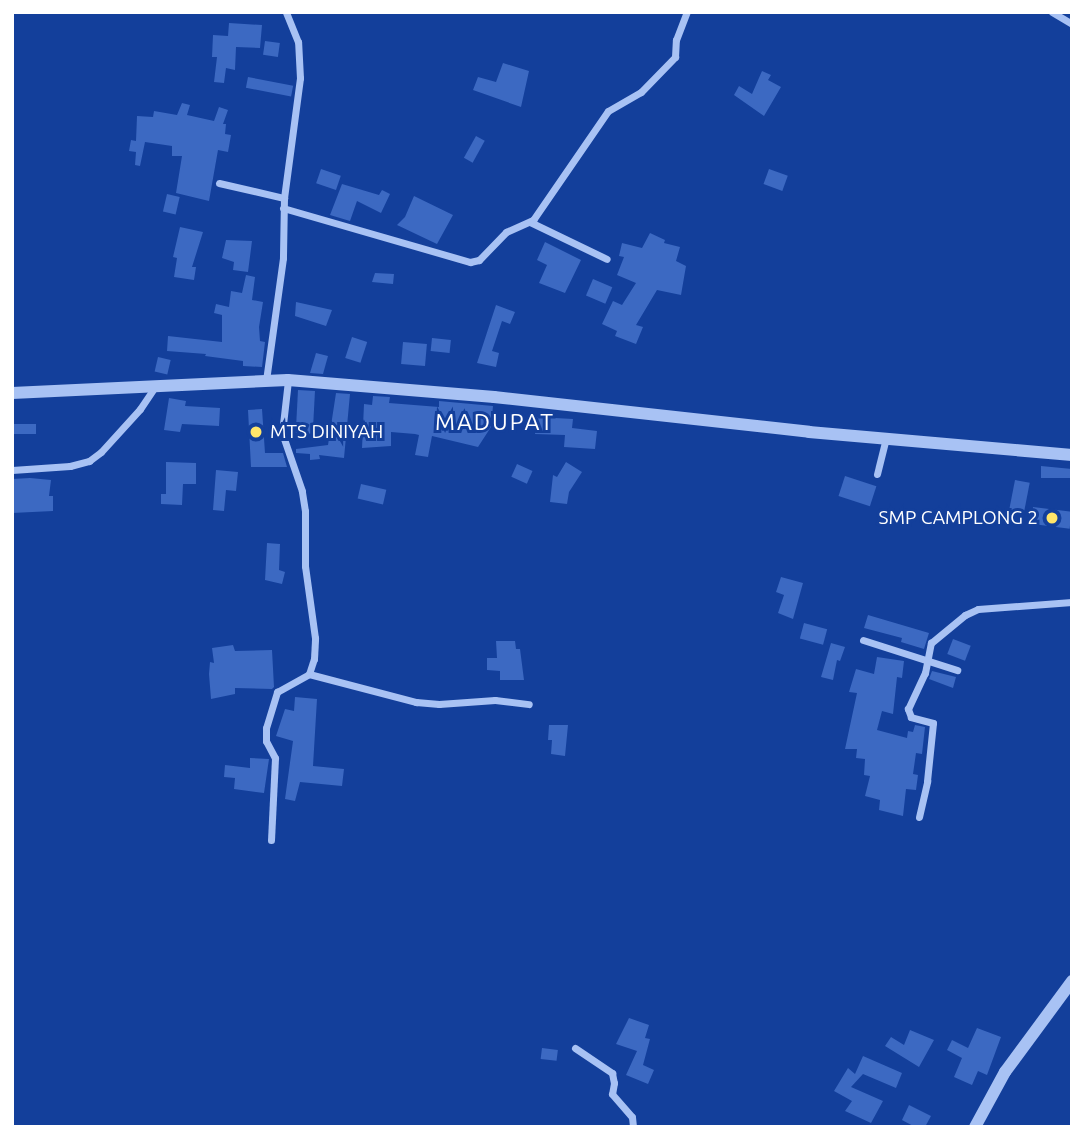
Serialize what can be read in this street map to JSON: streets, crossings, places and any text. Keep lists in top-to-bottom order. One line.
{"districts":["MADUPAT"],"places":["MTS DINIYAH","SMP CAMPLONG 2"]}
